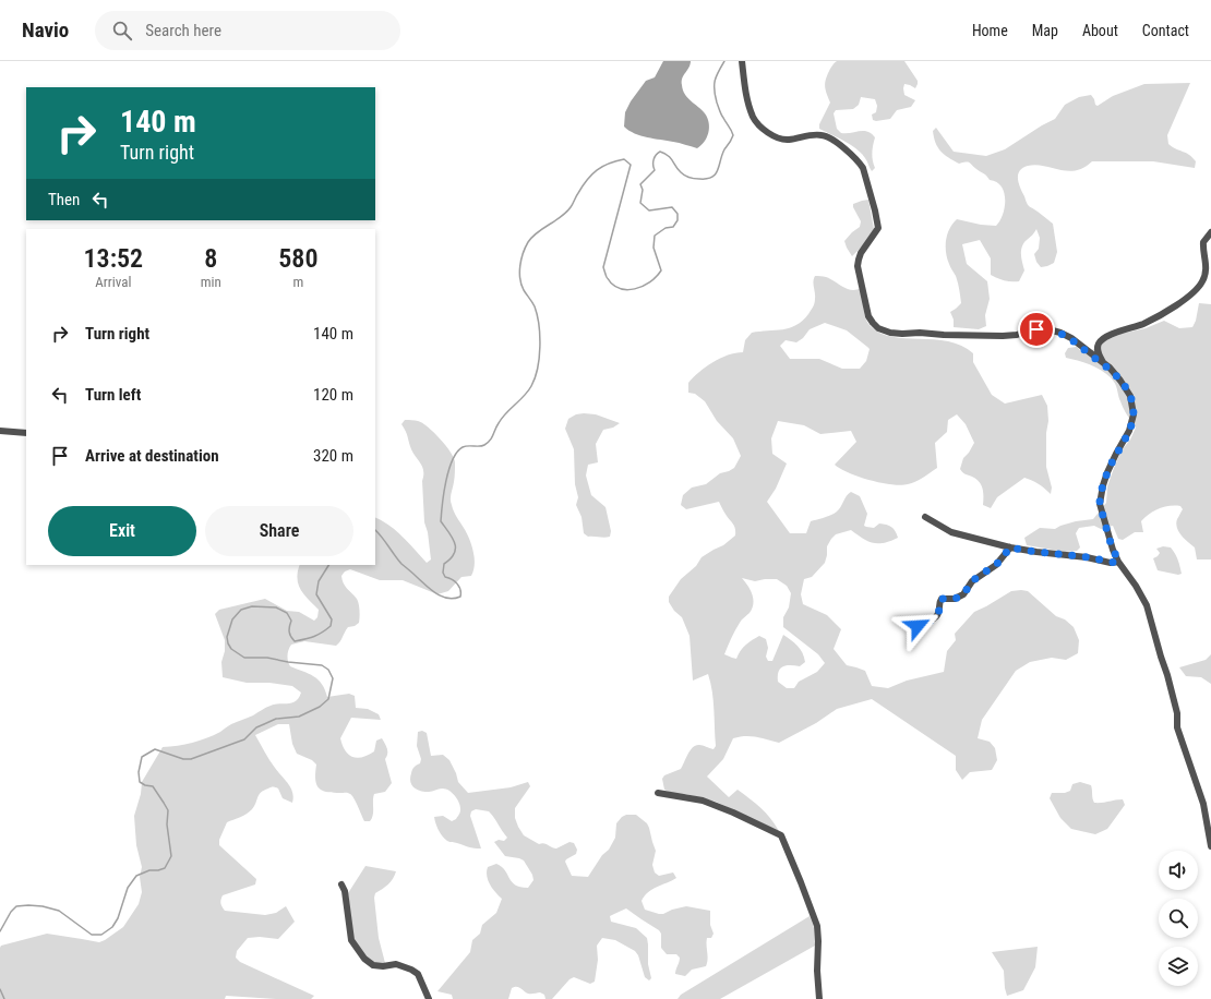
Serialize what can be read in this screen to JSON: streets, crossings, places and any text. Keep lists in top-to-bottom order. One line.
{"page":{"header":"Navio","search":"Search here","nav":["Home","Map","About","Contact"],"turn":["140 m","Turn right"],"then":"Then","eta":["13:52","Arrival","8","min","580","m"],"list":[{"name":"Turn right","value":"140 m"},{"name":"Turn left","value":"120 m"},{"name":"Arrive at destination","value":"320 m"}],"buttons":["Exit","Share"]}}
